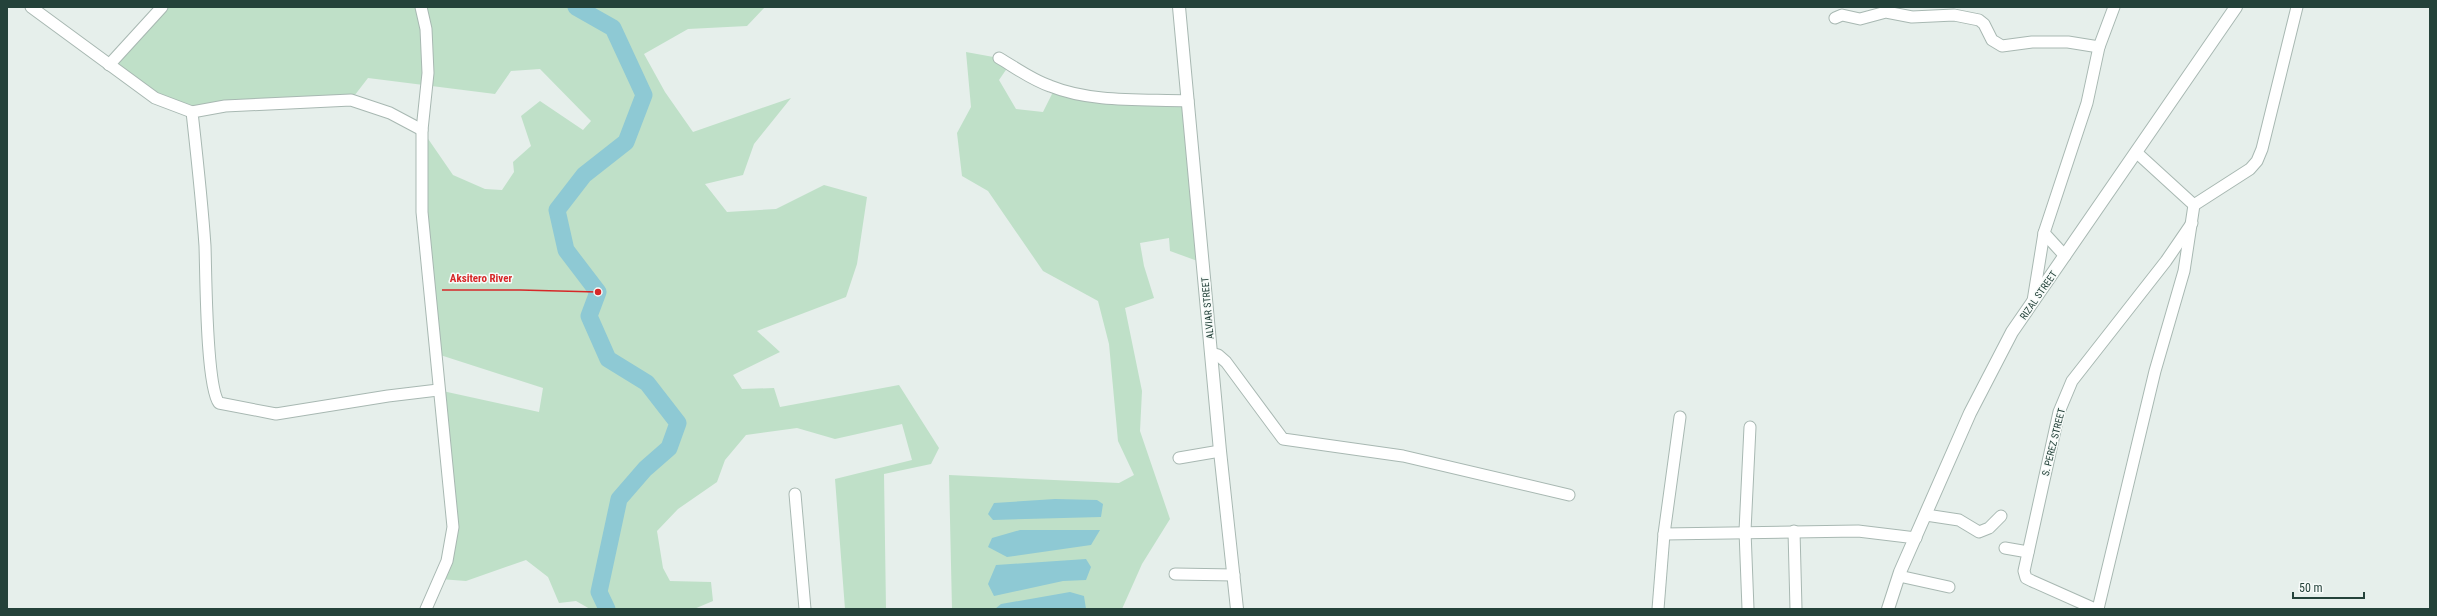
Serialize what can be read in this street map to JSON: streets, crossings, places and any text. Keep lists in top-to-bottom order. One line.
{"streets":{"street":["RIZAL STREET","ALVIAR STREET","S. PEREZ STREET"]},"places":["Aksitero River"],"scale_bar":"50 m"}
